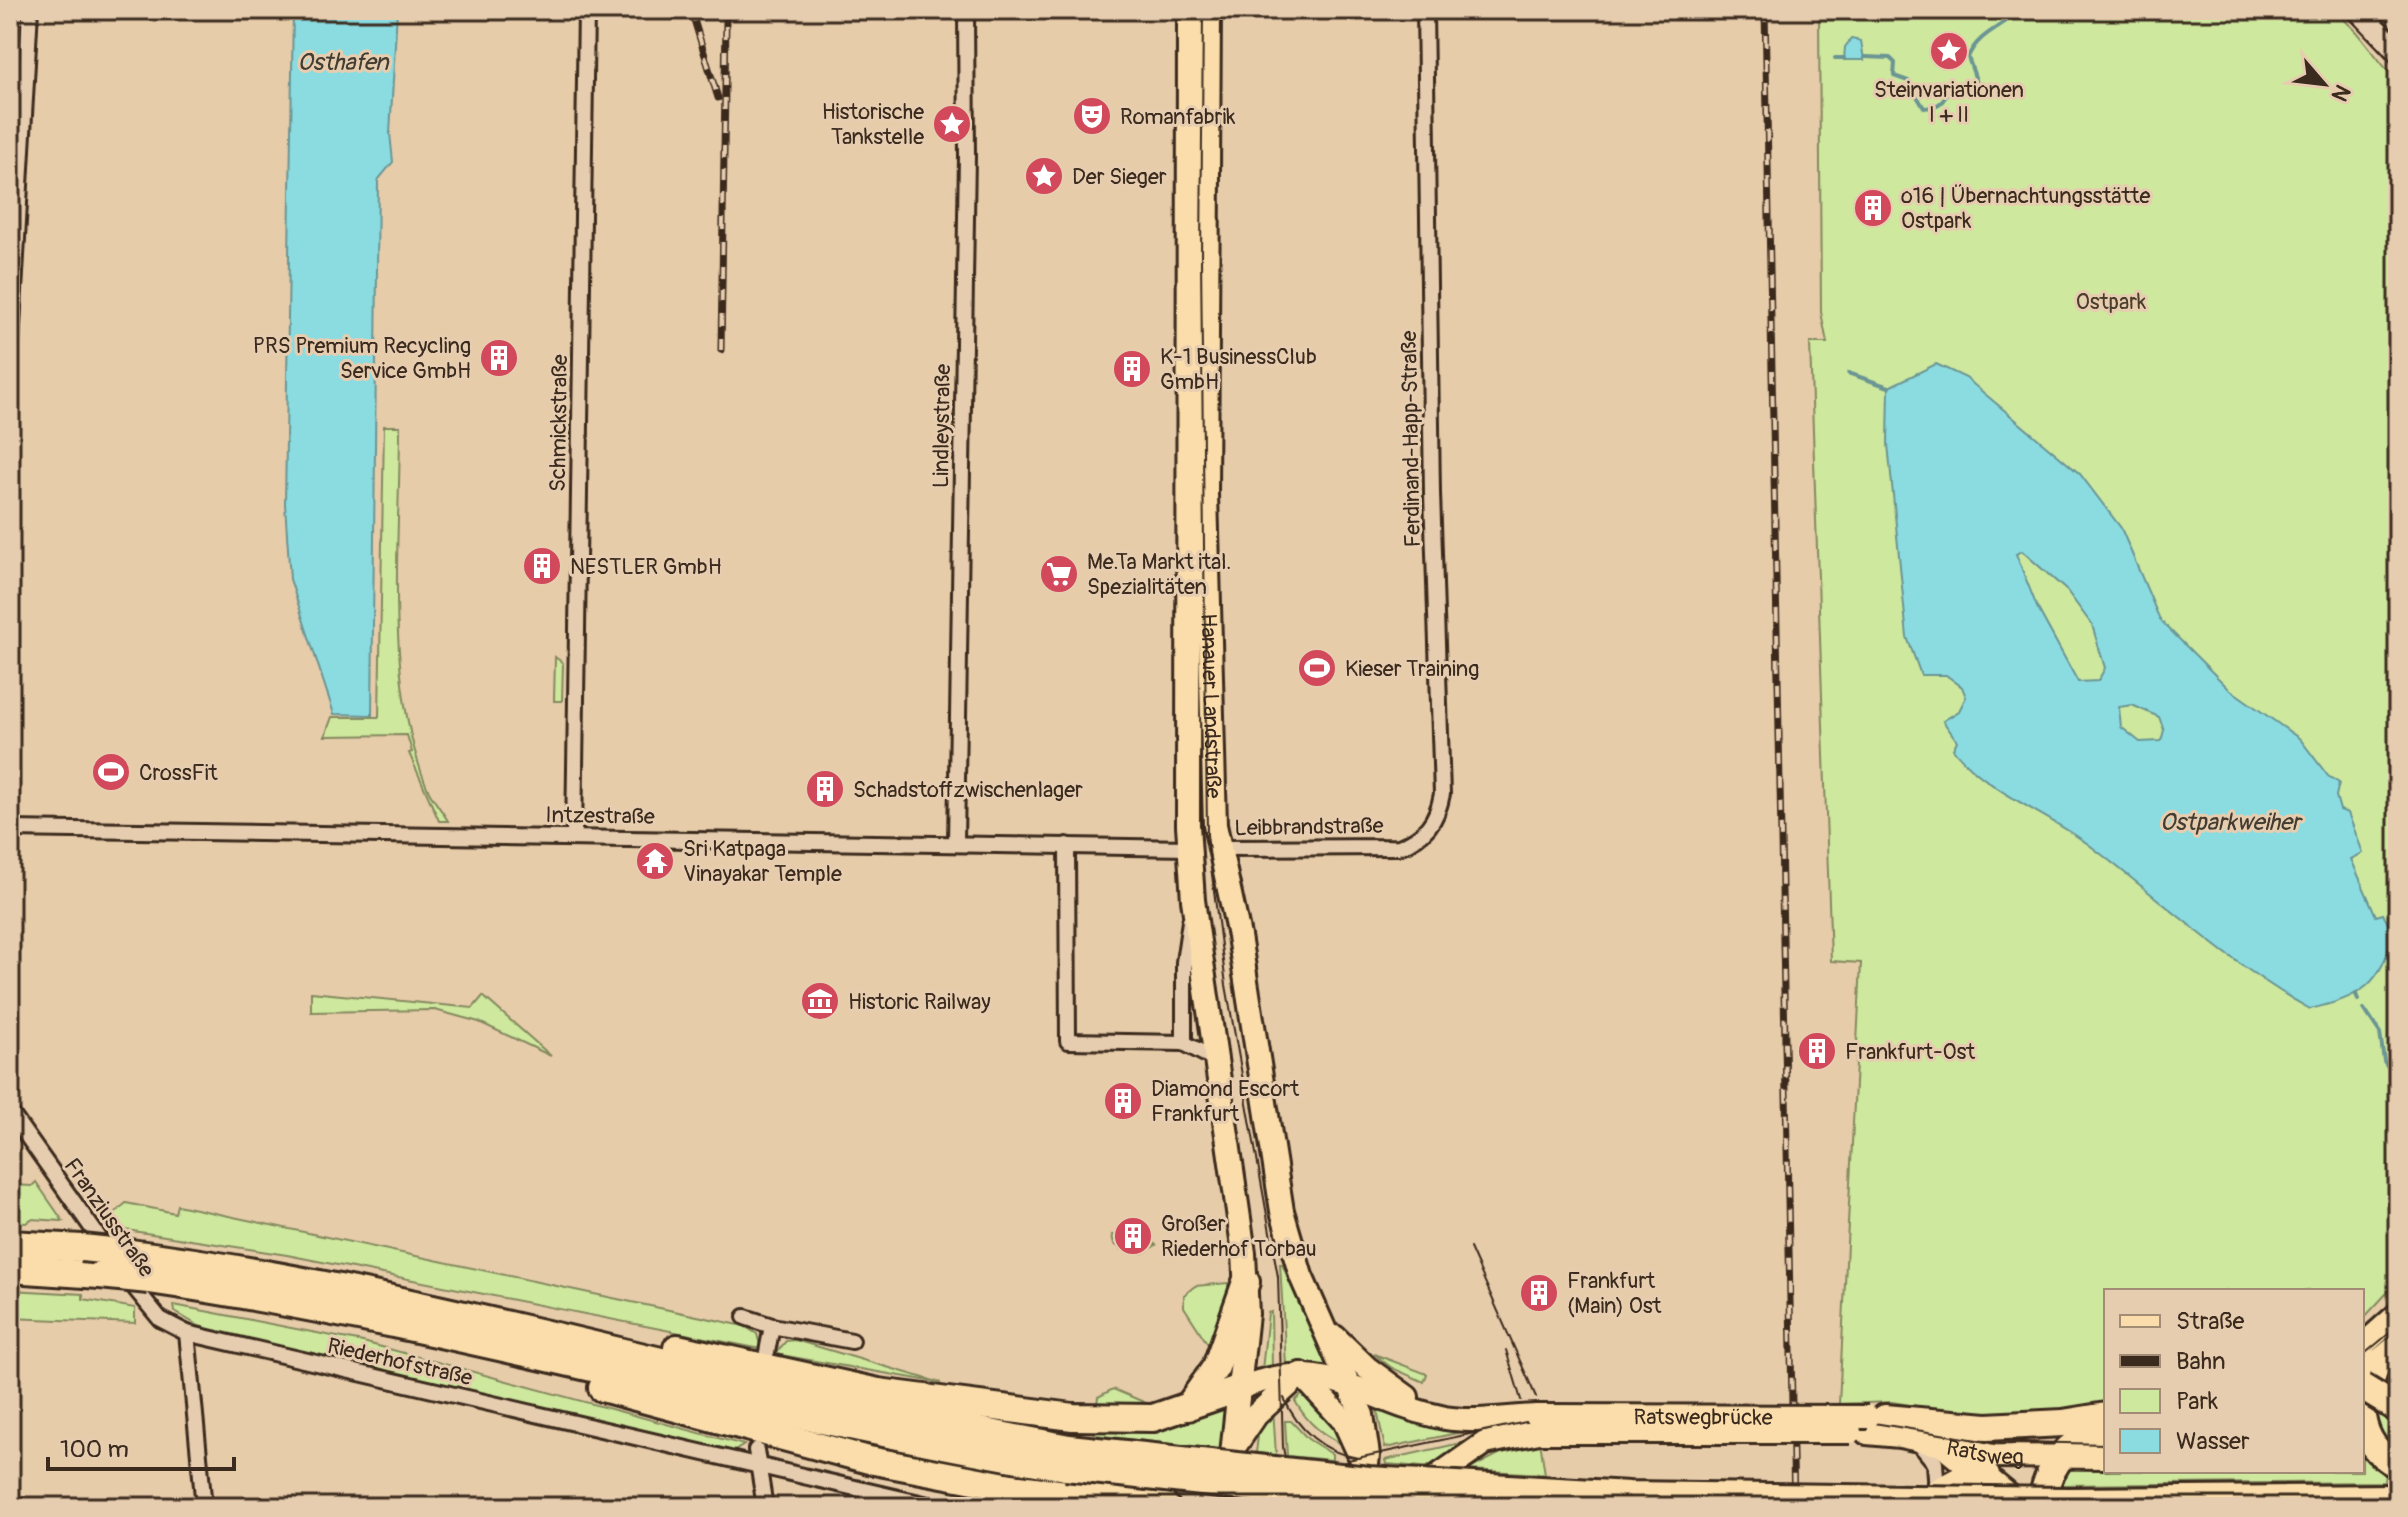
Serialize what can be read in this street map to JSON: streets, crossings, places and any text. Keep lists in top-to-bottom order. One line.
{"streets":{"main road":["Hanauer Landstraße","Ratswegbrücke","Ratsweg"],"street":["Schmickstraße","Lindleystraße","Ferdinand-Happ-Straße","Intzestraße","Leibbrandstraße","Franziusstraße","Riederhofstraße"]},"crossings":[["Schmickstraße","Intzestraße"],["Lindleystraße","Intzestraße"],["Ferdinand-Happ-Straße","Leibbrandstraße"],["Hanauer Landstraße","Intzestraße"],["Hanauer Landstraße","Leibbrandstraße"],["Franziusstraße","Riederhofstraße"],["Ratswegbrücke","Ratsweg"]],"water":["Osthafen","Ostparkweiher"],"parks":["Ostpark"],"places":{"place":["Steinvariationen I + II","Historische Tankstelle","Der Sieger"],"theatre":["Romanfabrik"],"building":["o16 | Übernachtungsstätte Ostpark","PRS Premium Recycling Service GmbH","K-1 BusinessClub GmbH","NESTLER GmbH","Schadstoffzwischenlager","Frankfurt-Ost","Diamond Escort Frankfurt","Großer Riederhof Torbau","Frankfurt (Main) Ost"],"supermarket":["Me.Ta Markt ital. Spezialitäten"],"sports":["Kieser Training","CrossFit"],"temple":["Sri Katpaga Vinayakar Temple"],"museum":["Historic Railway"]},"legend":["Straße","Bahn","Park","Wasser"],"scale_bar":"100 m","north":"bottom right"}
